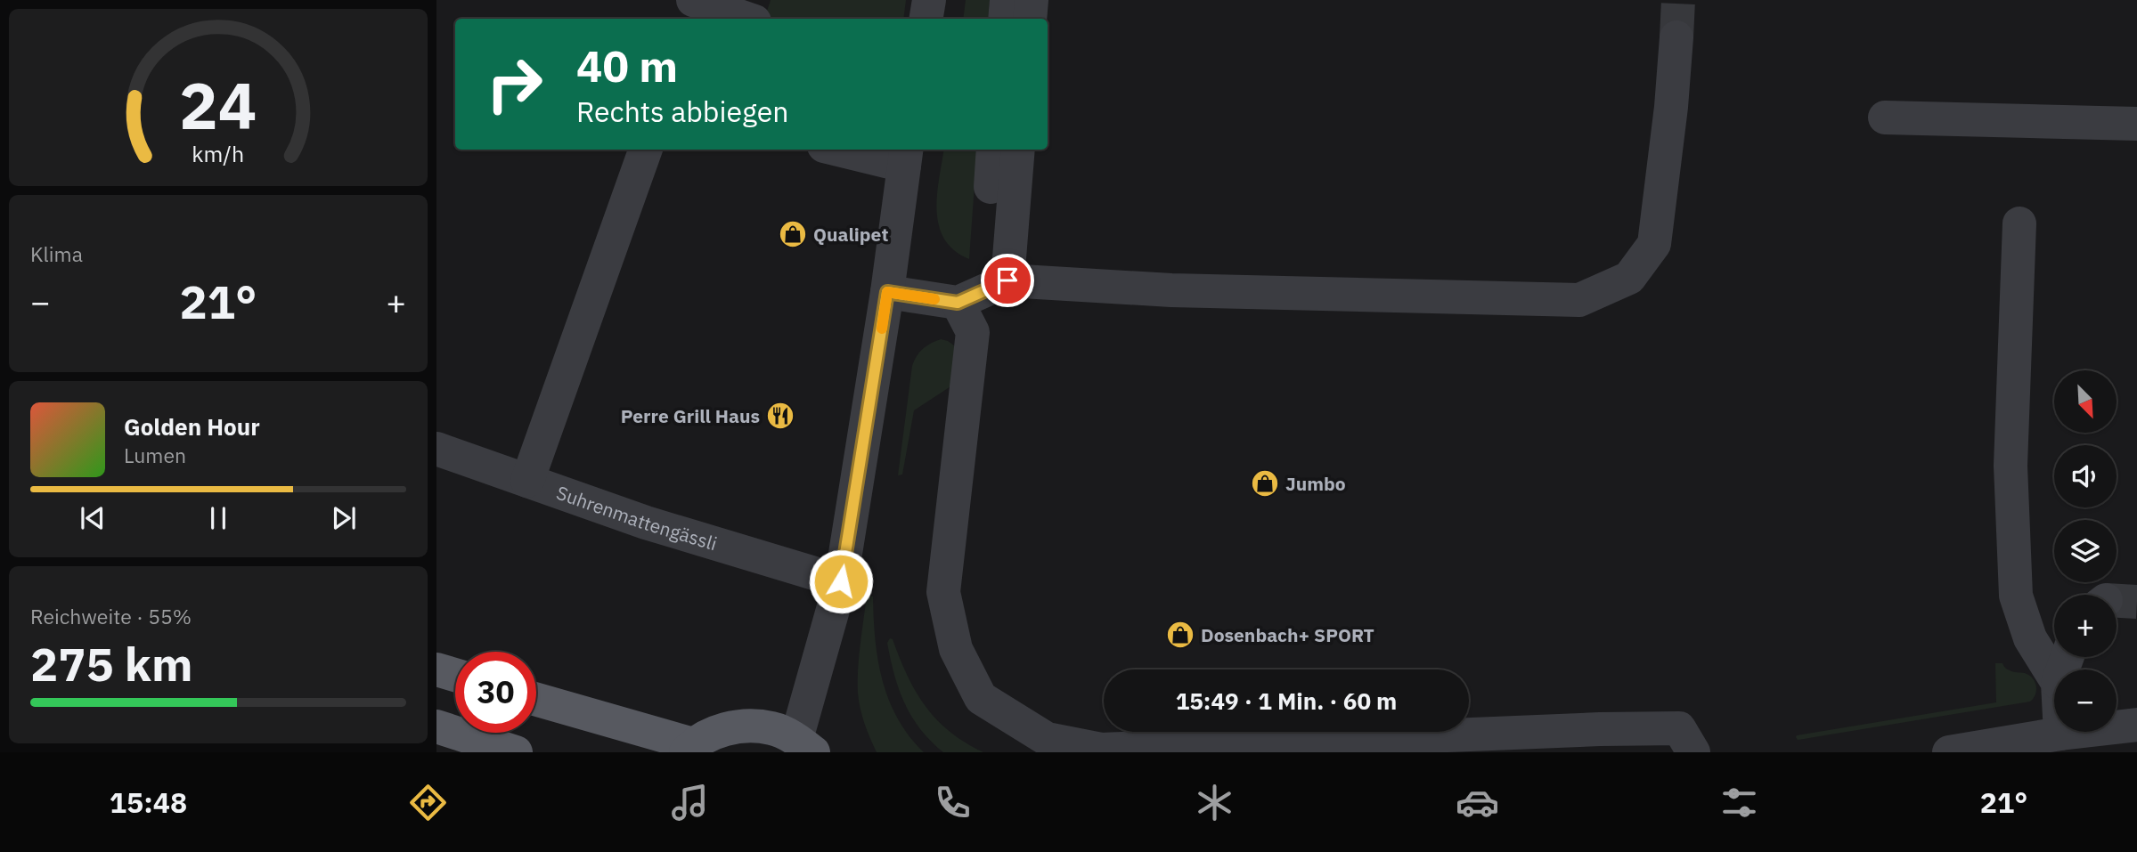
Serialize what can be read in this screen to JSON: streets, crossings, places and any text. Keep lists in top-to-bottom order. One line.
{"streets":{"street":["Suhrenmattengässli"]},"places":{"shop":["Qualipet","Jumbo","Dosenbach+ SPORT"],"restaurant":["Perre Grill Haus"]},"north":"bottom right","page":{"turn":["40 m","Rechts abbiegen"],"tile":["Klima",["Reichweite · 55%","275 km"]],"heat":["−","21°","+"],"map_buttons":["+","−"],"song":["Golden Hour","Lumen"],"limit":"30","trip":"15:49 · 1 Min. · 60 m","tabs":["15:48","21°"],"gauge":["24","km/h"]}}
